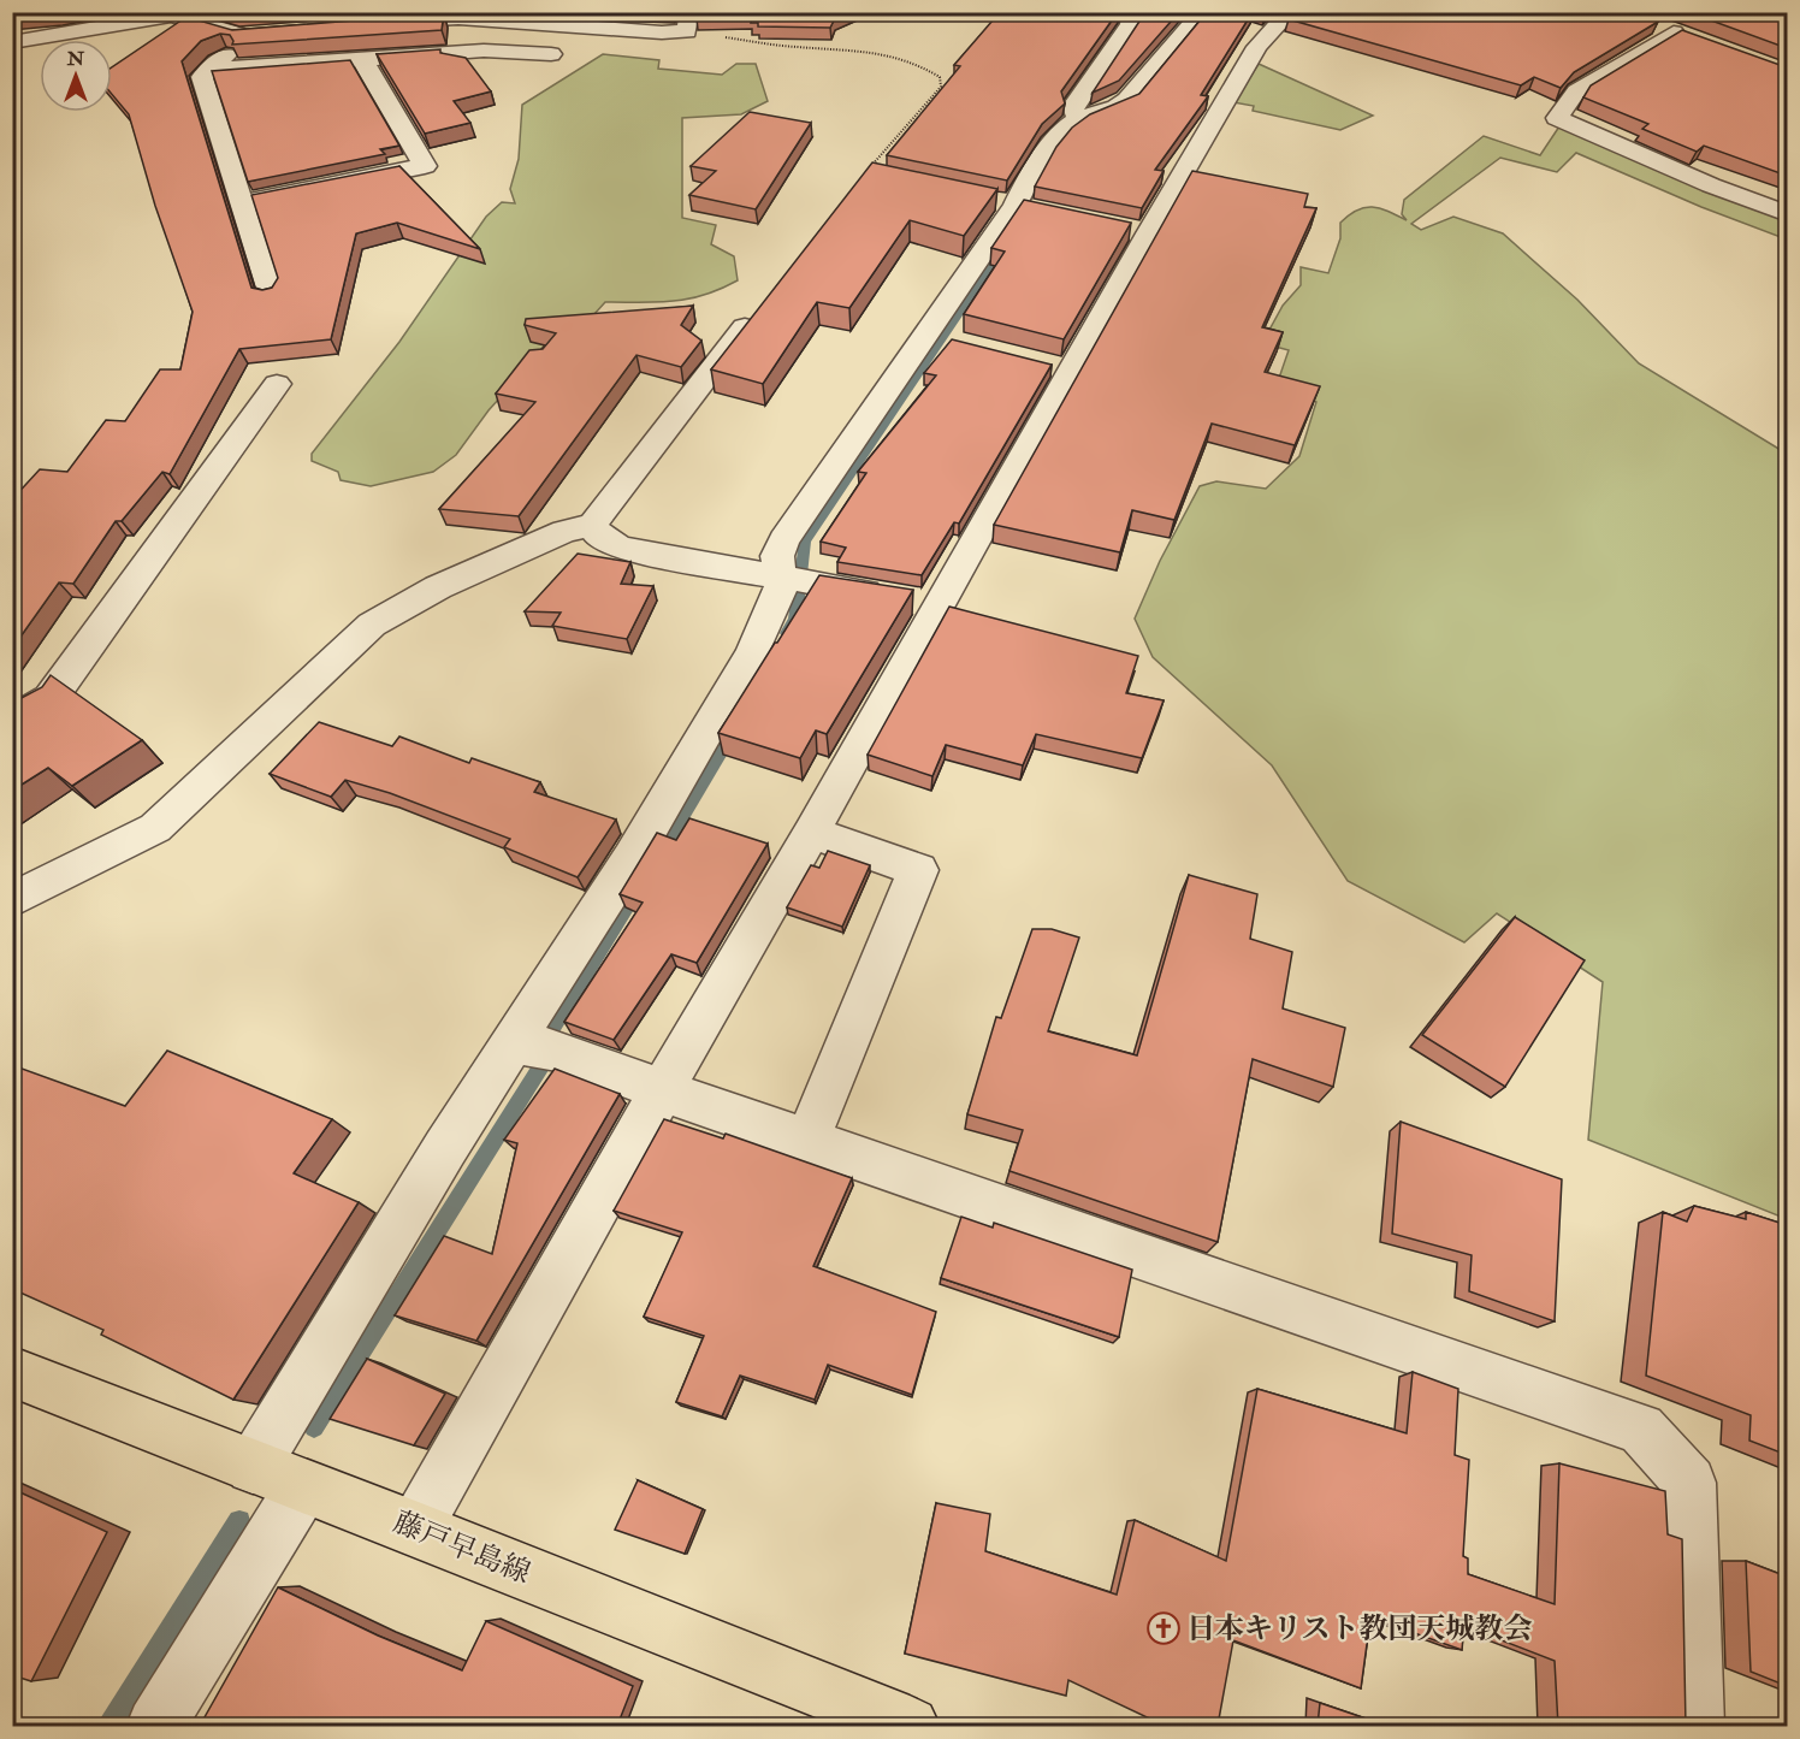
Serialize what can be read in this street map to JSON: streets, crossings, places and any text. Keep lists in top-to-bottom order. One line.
{"streets":{"main road":["藤戸早島線"]},"places":{"church":["日本キリスト教団天城教会"]},"north":"top"}
